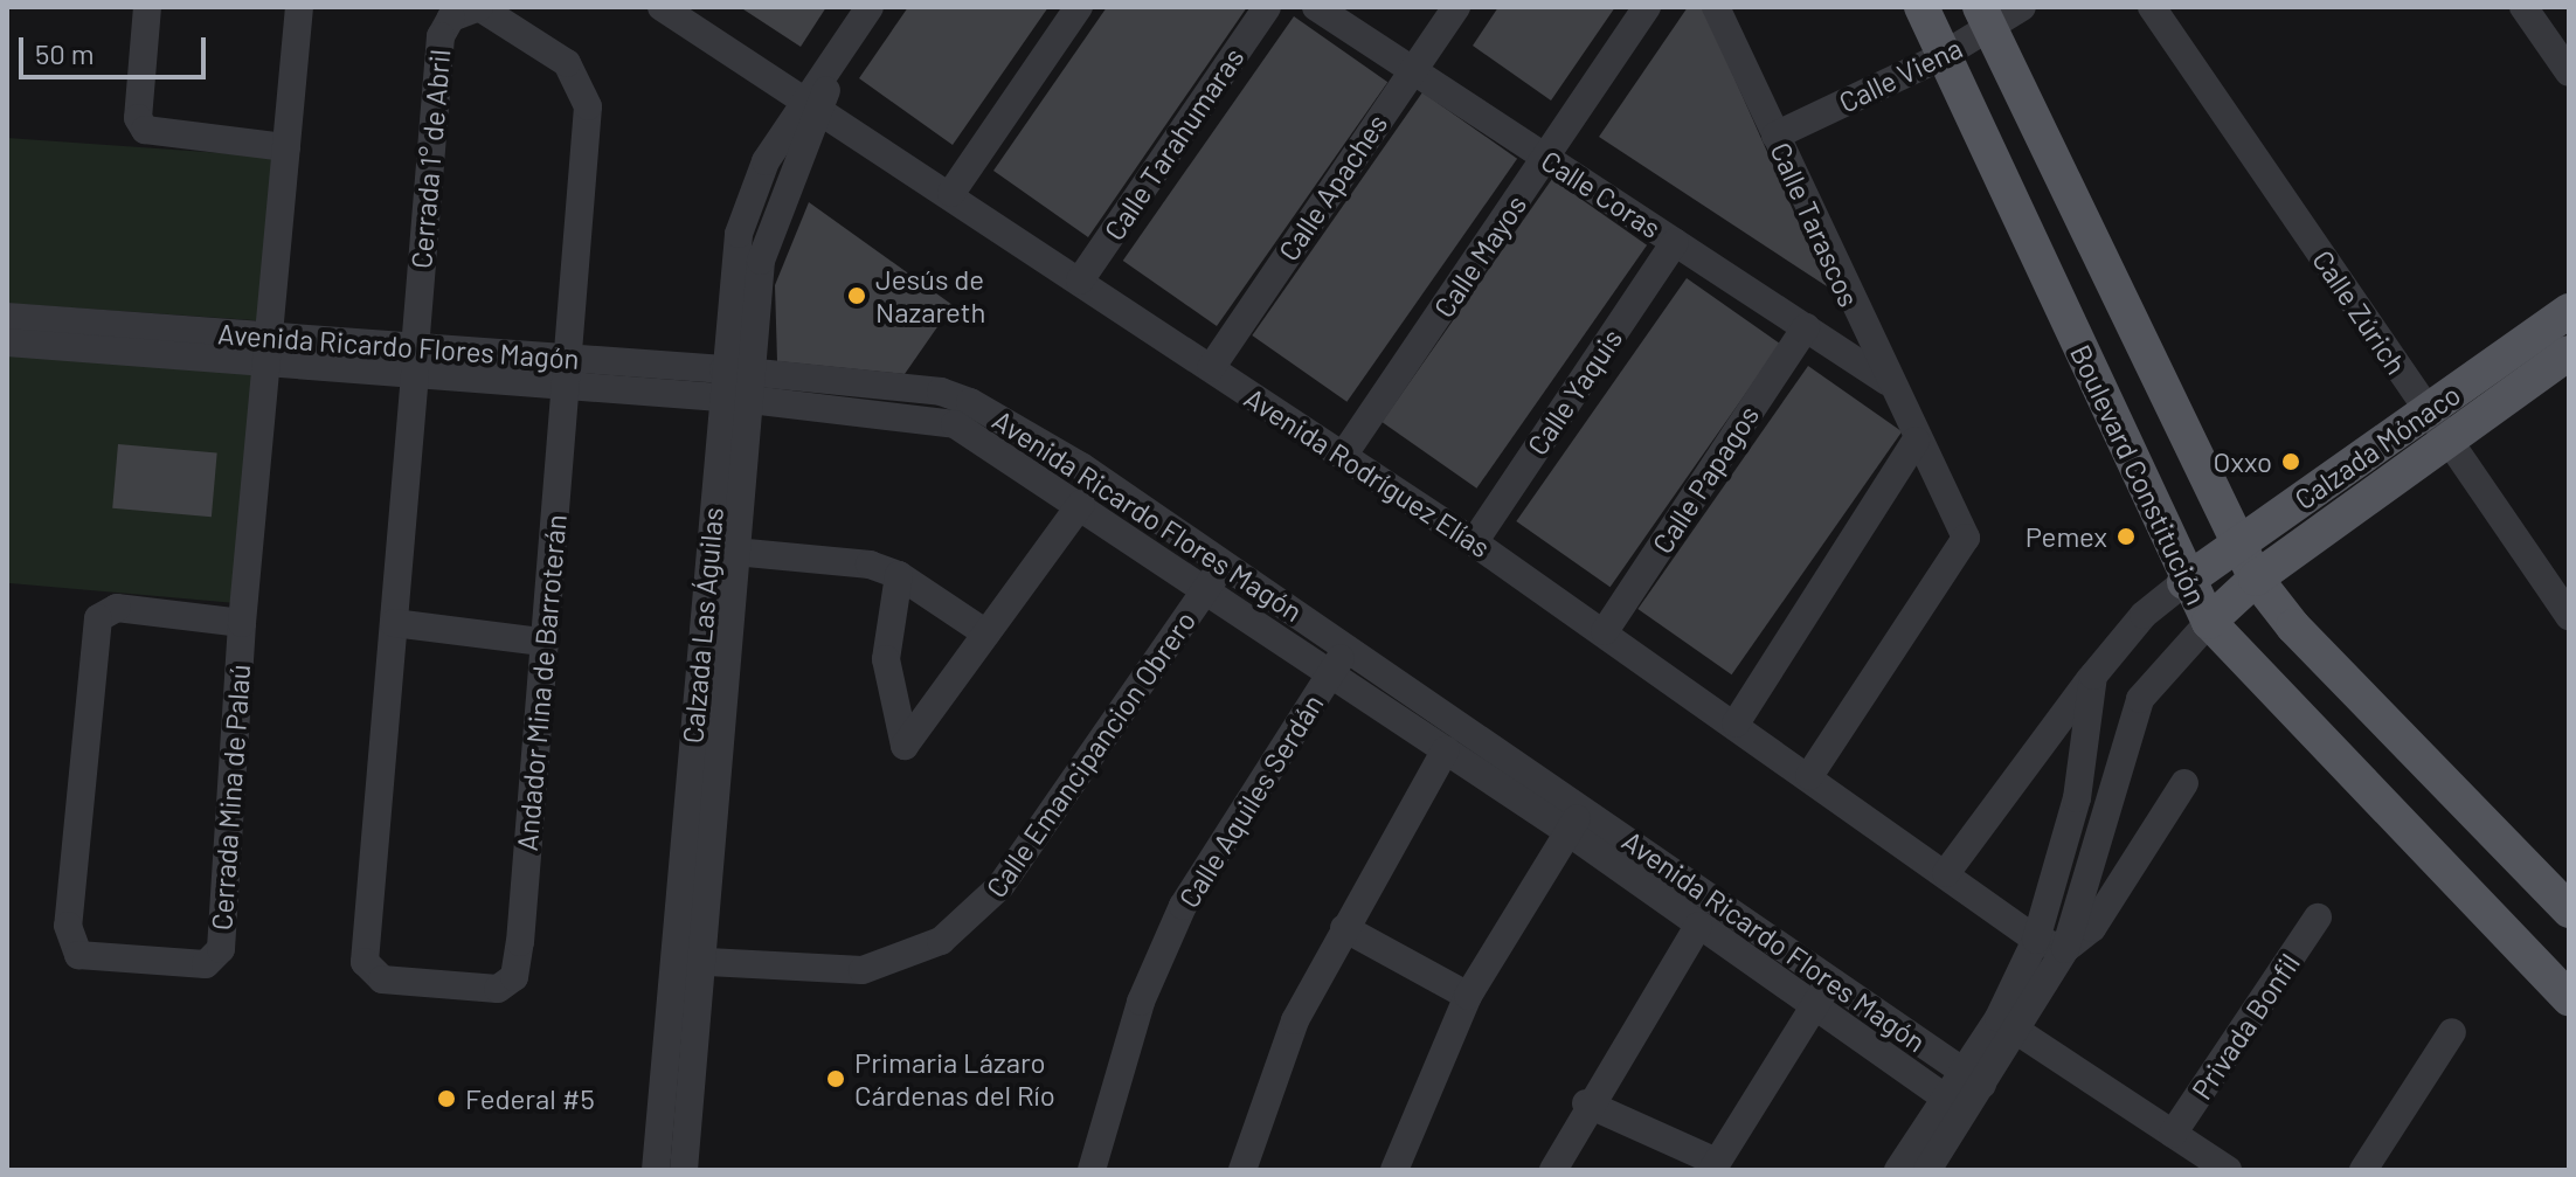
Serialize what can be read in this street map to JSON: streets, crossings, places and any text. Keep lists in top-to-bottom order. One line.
{"streets":{"main road":["Calzada Mónaco","Boulevard Constitución"],"street":["Calle Viena","Calle Tarahumaras","Cerrada 1° de Abril","Calle Apaches","Calle Coras","Calle Tarascos","Calle Mayos","Calle Zúrich","Avenida Ricardo Flores Magón","Calle Yaquis","Avenida Rodríguez Elías","Calle Papagos","Calzada Las Águilas","Andador Mina de Barroterán","Calle Emancipancion Obrero","Cerrada Mina de Palaú","Calle Aquiles Serdán","Privada Bonfil"]},"crossings":[["Calle Viena","Calle Tarascos"],["Calle Viena","Boulevard Constitución"],["Calle Tarahumaras","Avenida Rodríguez Elías"],["Cerrada 1° de Abril","Avenida Ricardo Flores Magón"],["Cerrada 1° de Abril","Andador Mina de Barroterán"],["Calle Apaches","Calle Coras"],["Calle Apaches","Avenida Rodríguez Elías"],["Calle Coras","Calle Tarascos"],["Calle Coras","Calle Mayos"],["Calle Coras","Calle Yaquis"],["Calle Coras","Calle Papagos"],["Calle Tarascos","Avenida Rodríguez Elías"],["Calle Mayos","Avenida Rodríguez Elías"],["Calle Zúrich","Calzada Mónaco"],["Avenida Ricardo Flores Magón","Calzada Las Águilas"],["Avenida Ricardo Flores Magón","Andador Mina de Barroterán"],["Avenida Ricardo Flores Magón","Calle Emancipancion Obrero"],["Avenida Ricardo Flores Magón","Cerrada Mina de Palaú"],["Avenida Ricardo Flores Magón","Calle Aquiles Serdán"],["Calle Yaquis","Avenida Rodríguez Elías"],["Calzada Mónaco","Boulevard Constitución"],["Avenida Rodríguez Elías","Calle Papagos"],["Avenida Rodríguez Elías","Calzada Las Águilas"],["Calzada Las Águilas","Calle Emancipancion Obrero"]],"places":["Jesús de Nazareth","Oxxo","Pemex","Primaria Lázaro Cárdenas del Río","Federal #5"],"scale_bar":"50 m"}
